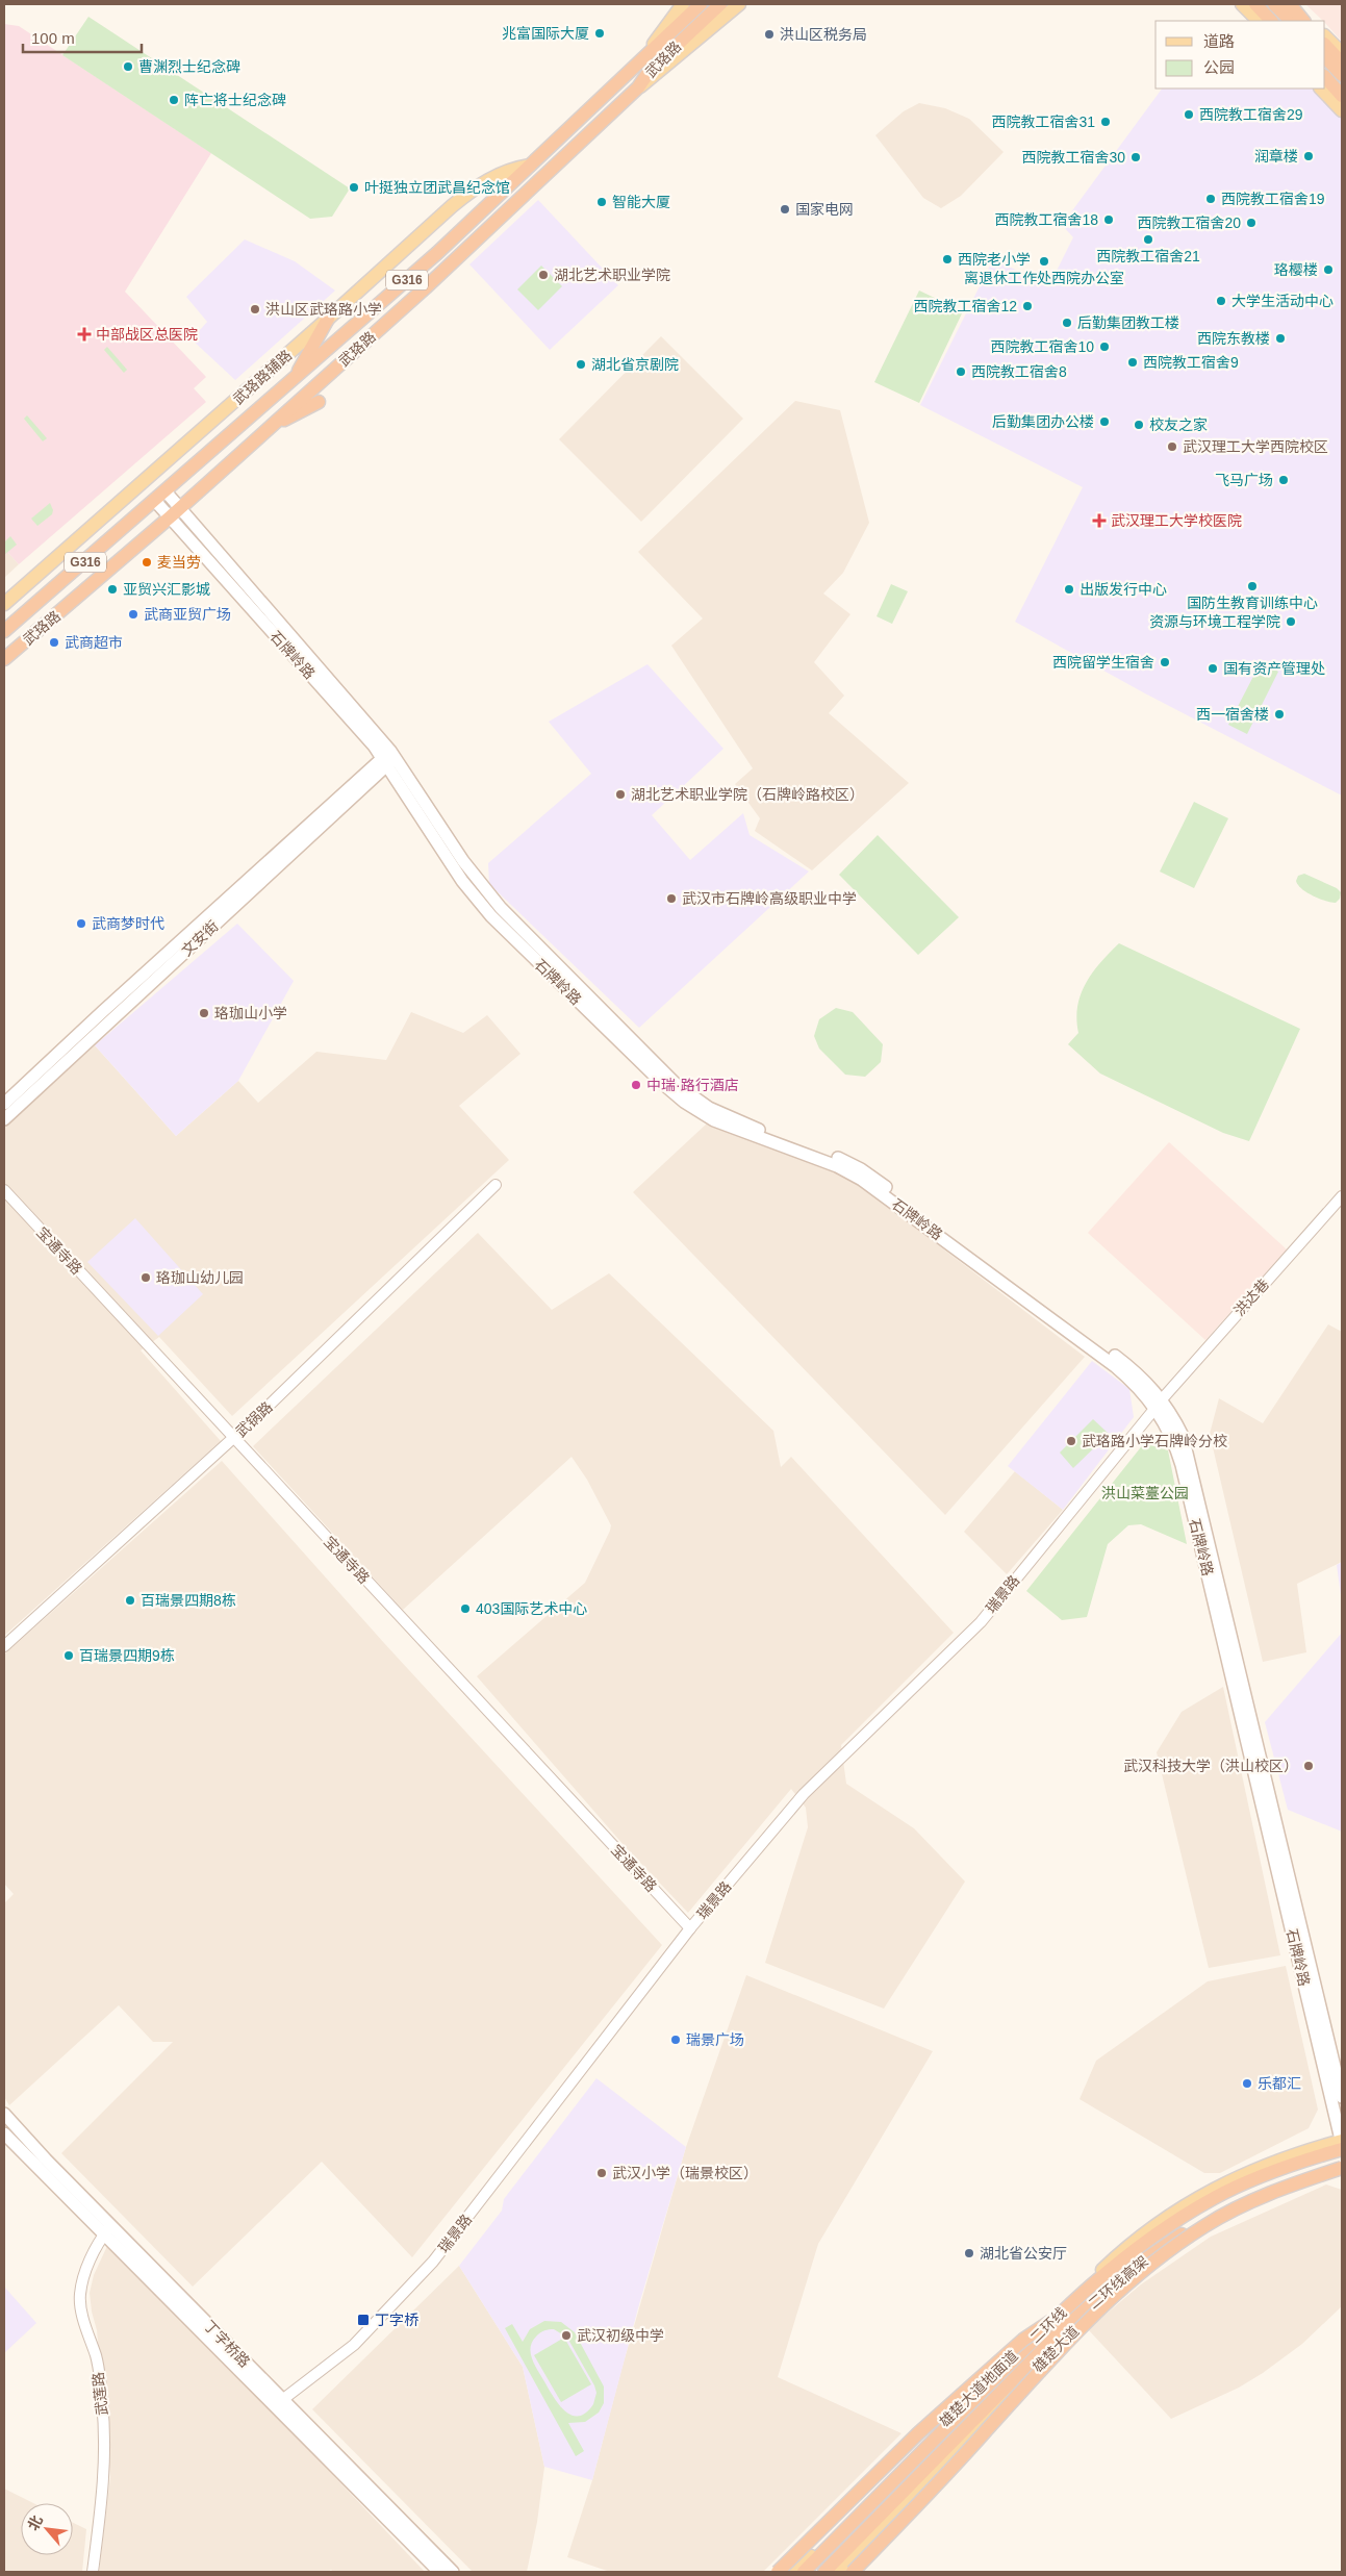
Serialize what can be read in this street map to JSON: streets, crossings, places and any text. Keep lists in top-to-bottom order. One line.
{"streets":{"highway":["武珞路","G316","二环线高架","二环线"],"main road":["武珞路辅路","石牌岭路","文安街","丁字桥路","雄楚大道","雄楚大道地面道"],"street":["宝通寺路","洪达巷","武锅路","瑞景路","武莲路"]},"crossings":[["武珞路","武珞路辅路"],["武珞路","石牌岭路"],["石牌岭路","文安街"],["石牌岭路","洪达巷"],["石牌岭路","瑞景路"],["石牌岭路","二环线"],["石牌岭路","雄楚大道地面道"],["宝通寺路","武锅路"],["宝通寺路","瑞景路"],["洪达巷","瑞景路"],["瑞景路","丁字桥路"],["二环线高架","雄楚大道"],["二环线","雄楚大道地面道"],["丁字桥路","武莲路"]],"parks":["洪山菜薹公园"],"places":{"other":["兆富国际大厦","洪山区税务局","曹渊烈士纪念碑","阵亡将士纪念碑","西院教工宿舍29","西院教工宿舍31","润章楼","西院教工宿舍30","叶挺独立团武昌纪念馆","西院教工宿舍19","智能大厦","国家电网","西院教工宿舍18","西院教工宿舍20","西院教工宿舍21","西院老小学","离退休工作处西院办公室","珞樱楼","湖北艺术职业学院","大学生活动中心","西院教工宿舍12","洪山区武珞路小学","后勤集团教工楼","西院东教楼","西院教工宿舍10","西院教工宿舍9","湖北省京剧院","西院教工宿舍8","后勤集团办公楼","校友之家","武汉理工大学西院校区","飞马广场","麦当劳","国防生教育训练中心","亚贸兴汇影城","出版发行中心","武商亚贸广场","资源与环境工程学院","武商超市","西院留学生宿舍","国有资产管理处","西一宿舍楼","湖北艺术职业学院（石牌岭路校区）","武汉市石牌岭高级职业中学","武商梦时代","珞珈山小学","中瑞·路行酒店","珞珈山幼儿园","武珞路小学石牌岭分校","百瑞景四期8栋","403国际艺术中心","百瑞景四期9栋","武汉科技大学（洪山校区）","瑞景广场","乐都汇","武汉小学（瑞景校区）","湖北省公安厅","武汉初级中学"],"health":["中部战区总医院","武汉理工大学校医院"],"transit":["丁字桥"]},"legend":["道路","公园"],"scale_bar":"100 m","north":"top left"}
